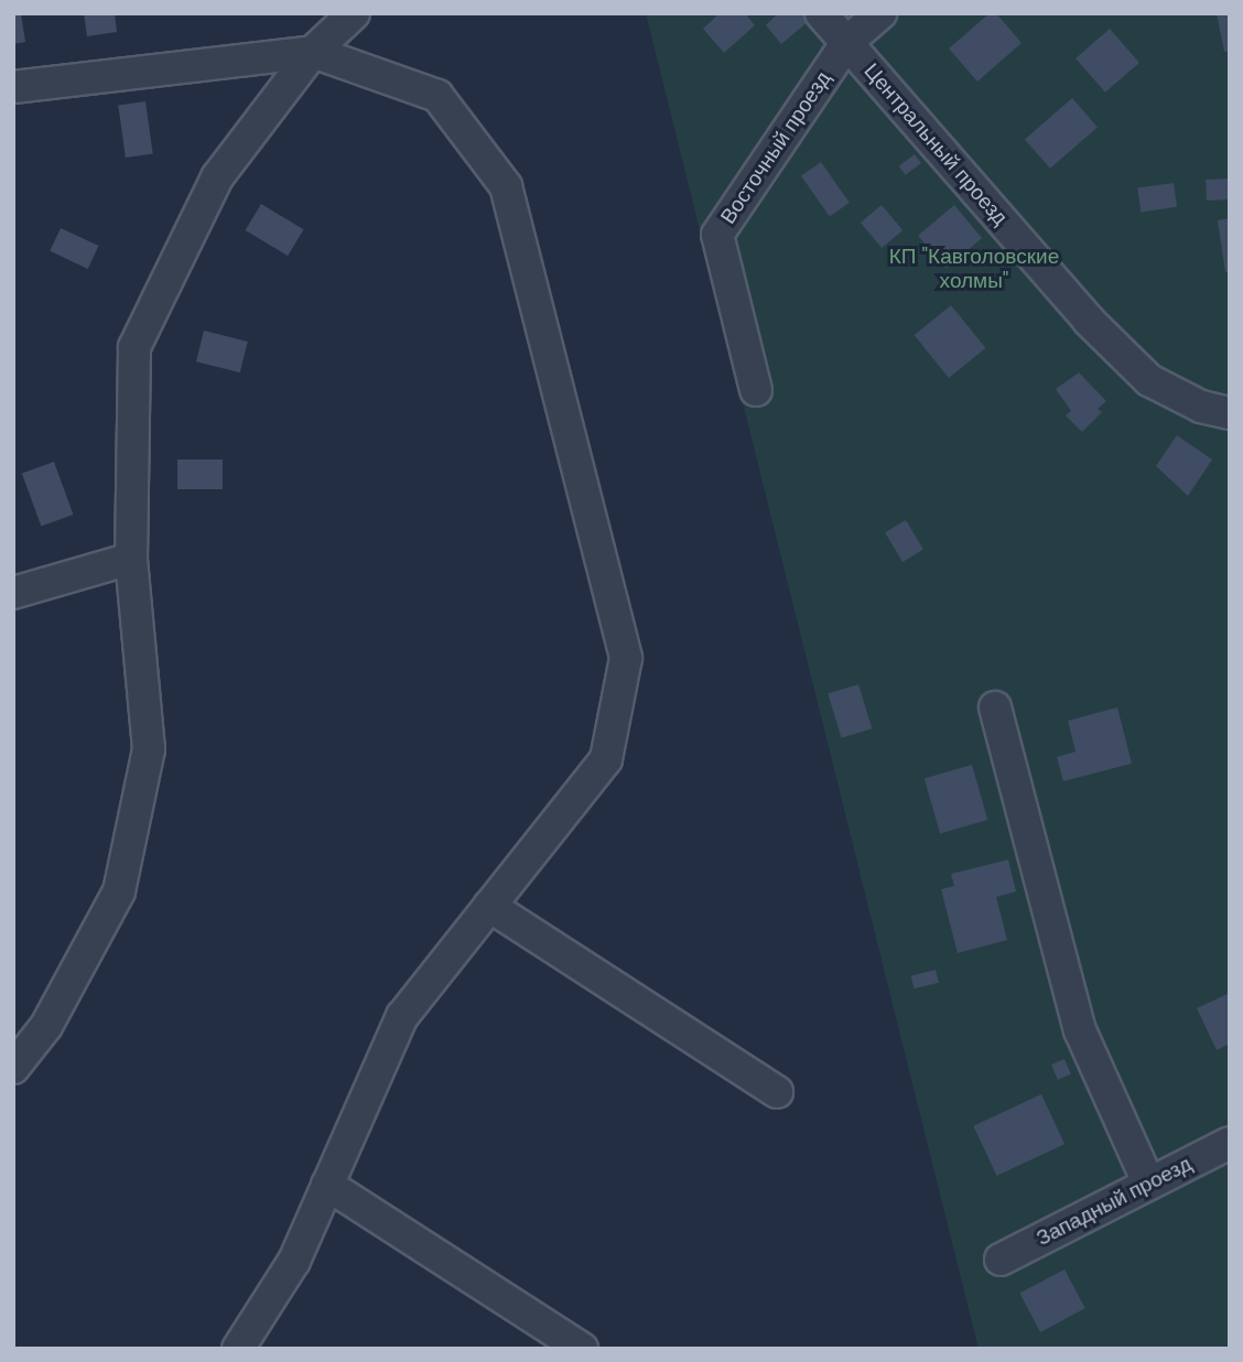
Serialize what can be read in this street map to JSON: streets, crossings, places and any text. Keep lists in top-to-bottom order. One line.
{"streets":{"street":["Центральный проезд","Восточный проезд","Западный проезд"]},"crossings":[["Центральный проезд","Восточный проезд"]],"parks":["КП \"Кавголовские холмы\""]}
